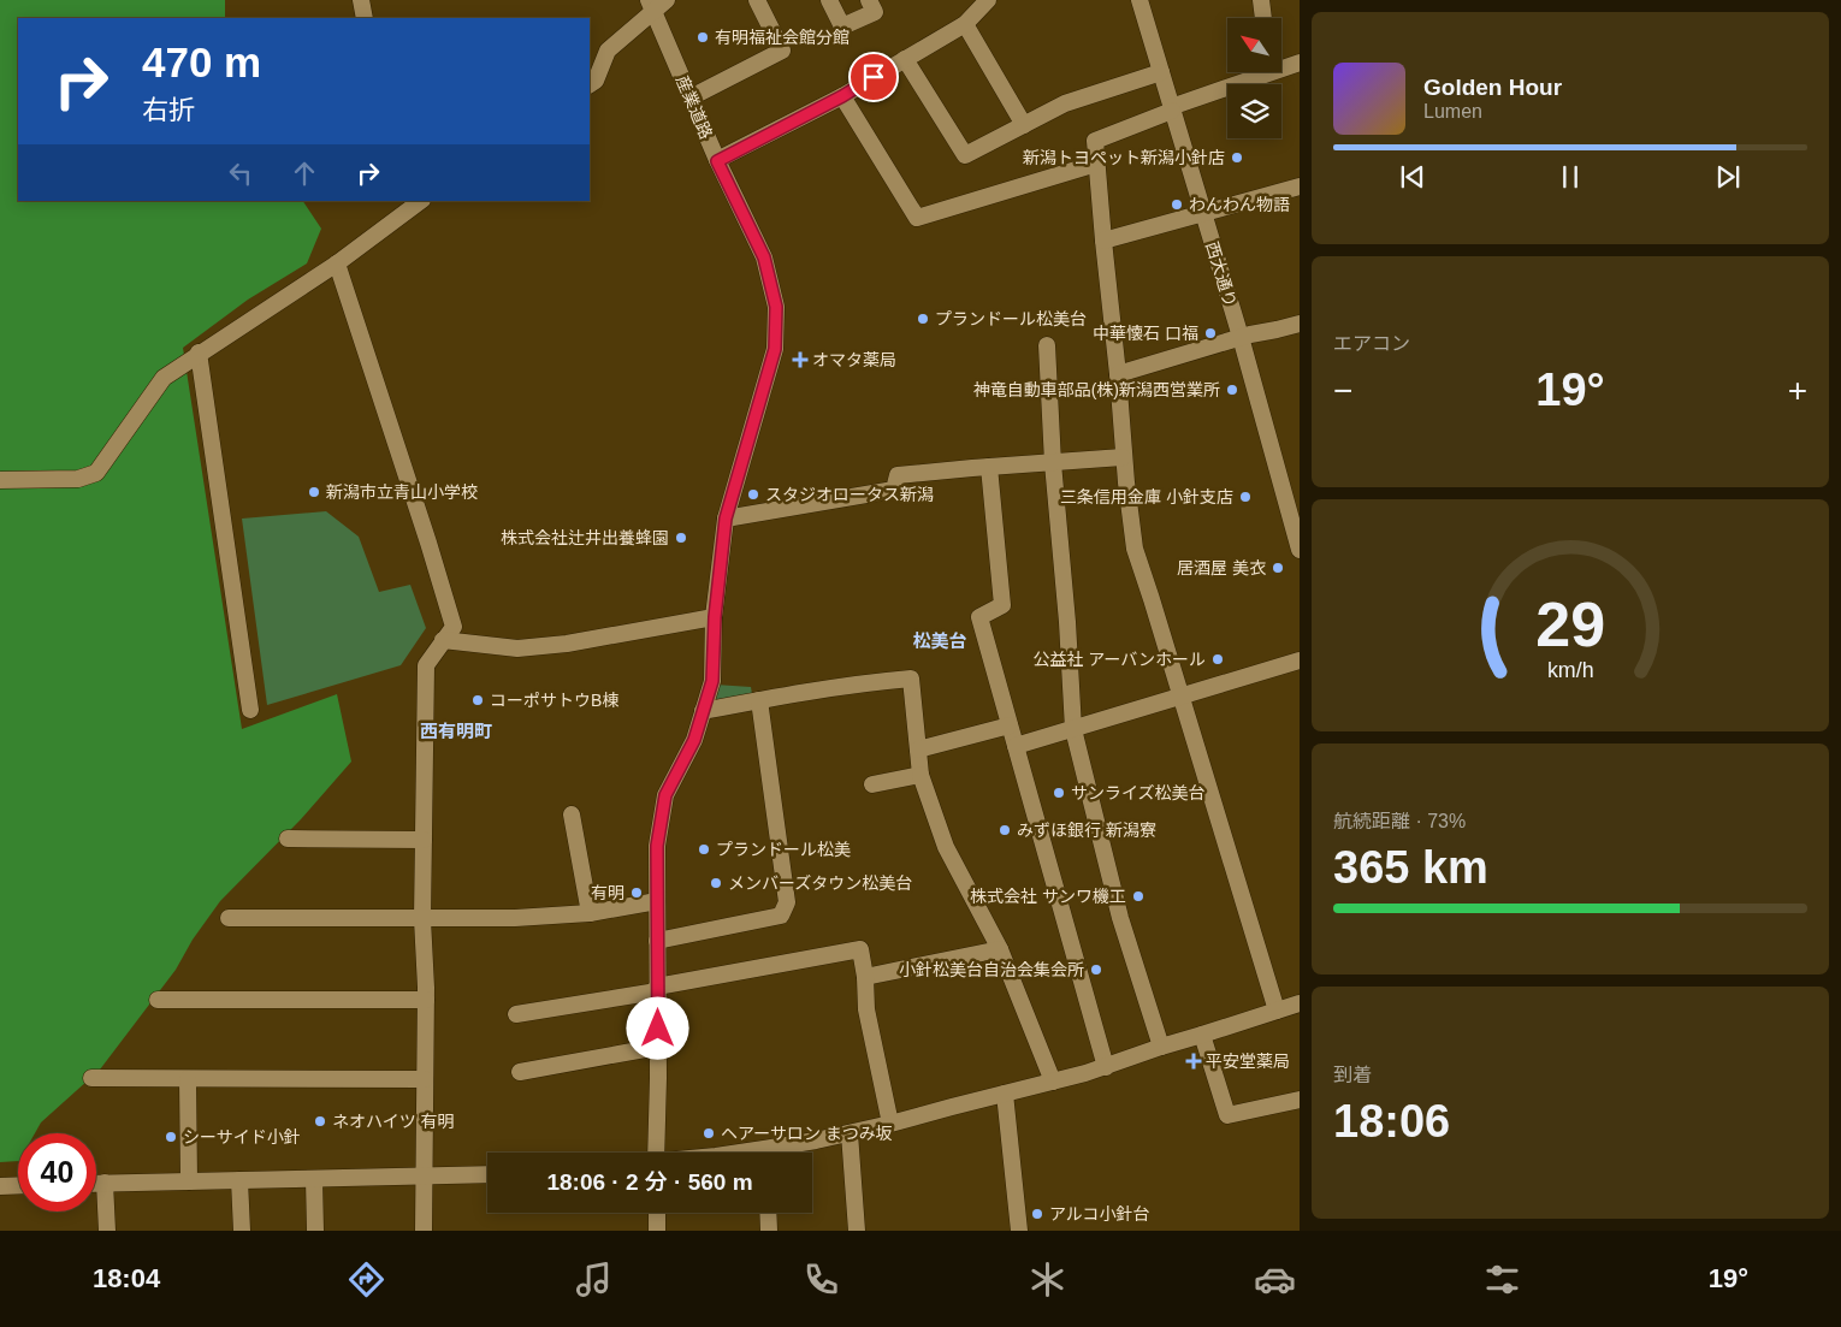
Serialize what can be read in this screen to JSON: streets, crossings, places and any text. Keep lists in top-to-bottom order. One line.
{"streets":{"street":["産業道路","西大通り"]},"districts":["松美台","西有明町"],"places":{"other":["有明福祉会館分館","新潟トヨペット新潟小針店","わんわん物語","プランドール松美台","中華懐石 口福","神竜自動車部品(株)新潟西営業所","新潟市立青山小学校","スタジオロータス新潟","三条信用金庫 小針支店","株式会社辻井出養蜂園","居酒屋 美衣","公益社 アーバンホール","コーポサトウB棟","サンライズ松美台","みずほ銀行 新潟寮","プランドール松美","メンバーズタウン松美台","有明","株式会社 サンワ機工","小針松美台自治会集会所","ネオハイツ 有明","ヘアーサロン まつみ坂","シーサイド小針","アルコ小針台"],"health":["オマタ薬局","平安堂薬局"]},"north":"top left","page":{"turn":["470 m","右折"],"song":["Golden Hour","Lumen"],"tile":["エアコン",["航続距離 · 73%","365 km"],["到着","18:06"]],"heat":["−","19°","+"],"limit":"40","trip":"18:06 · 2 分 · 560 m","tabs":["18:04","19°"],"gauge":["29","km/h"]}}
